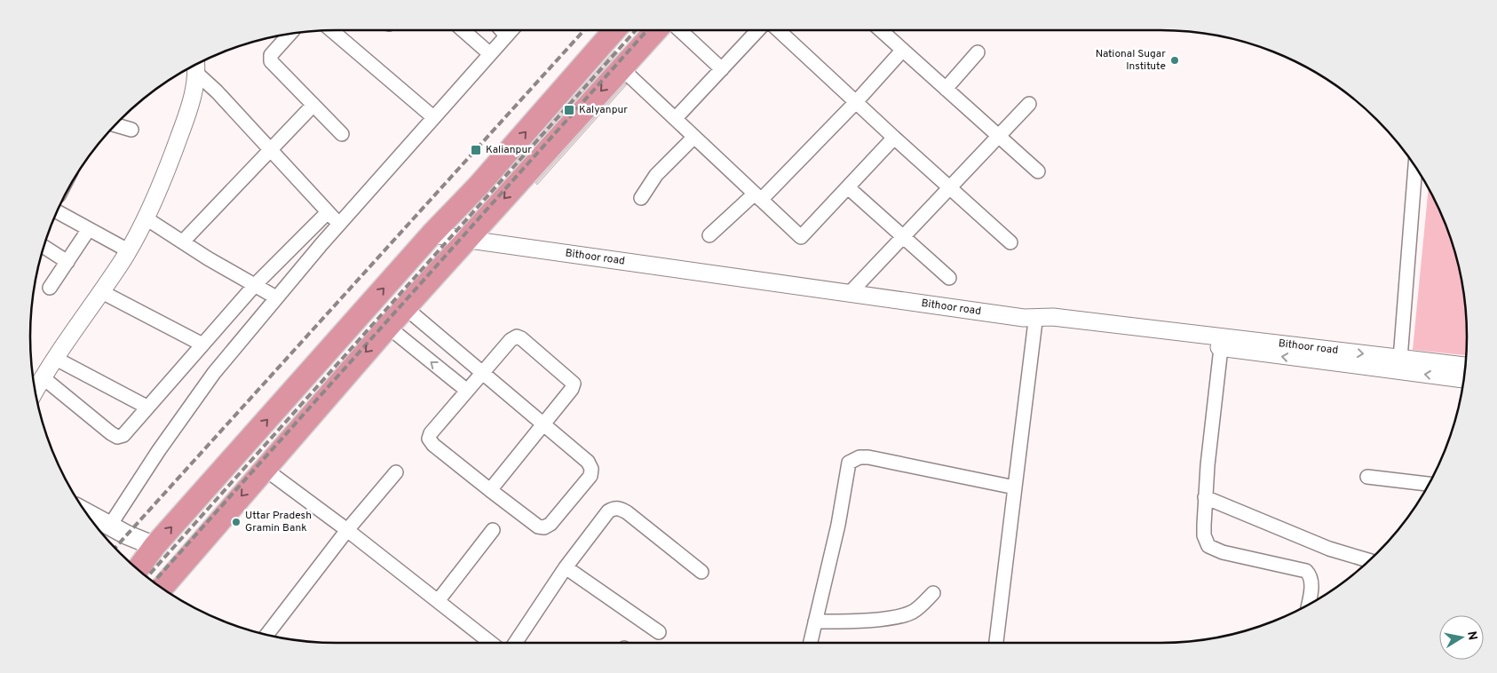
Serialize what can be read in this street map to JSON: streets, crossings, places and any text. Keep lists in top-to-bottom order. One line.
{"streets":{"street":["Bithoor road"]},"places":{"other":["National Sugar Institute","Uttar Pradesh Gramin Bank"],"transit":["Kalyanpur","Kalianpur"]},"north":"right"}
